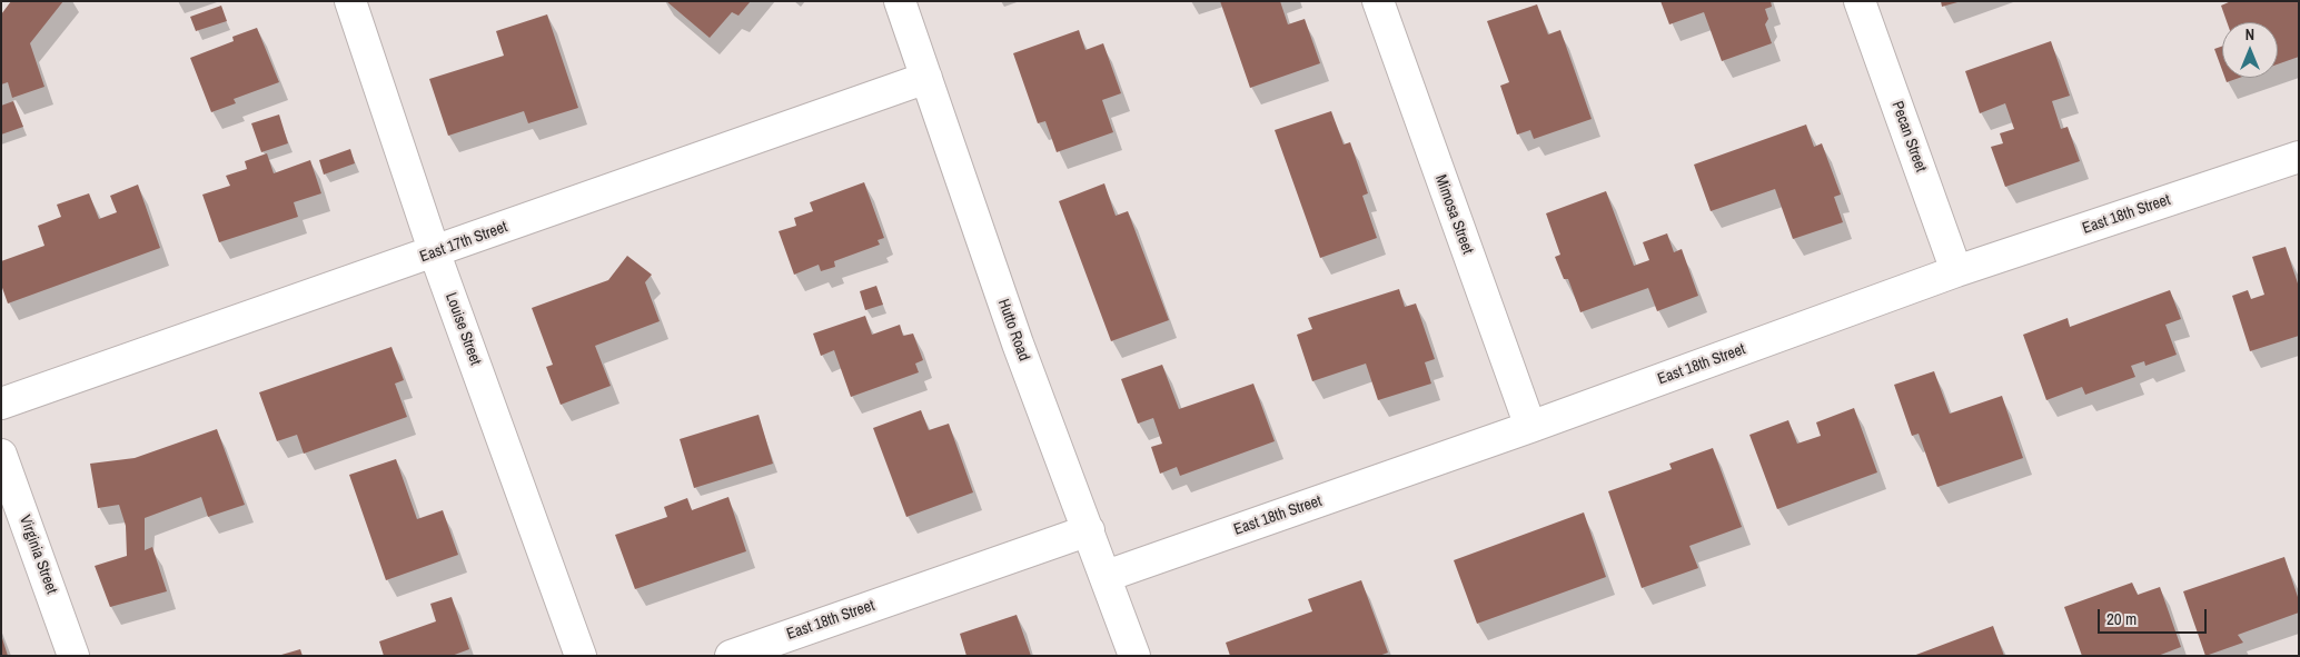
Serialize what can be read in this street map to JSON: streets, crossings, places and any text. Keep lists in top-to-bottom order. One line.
{"streets":{"street":["Pecan Street","Mimosa Street","East 18th Street","East 17th Street","Louise Street","Hutto Road","Virginia Street"]},"crossings":[["Pecan Street","East 18th Street"],["Mimosa Street","East 18th Street"],["East 18th Street","Hutto Road"],["East 17th Street","Louise Street"],["East 17th Street","Hutto Road"]],"scale_bar":"20 m","north":"top"}
